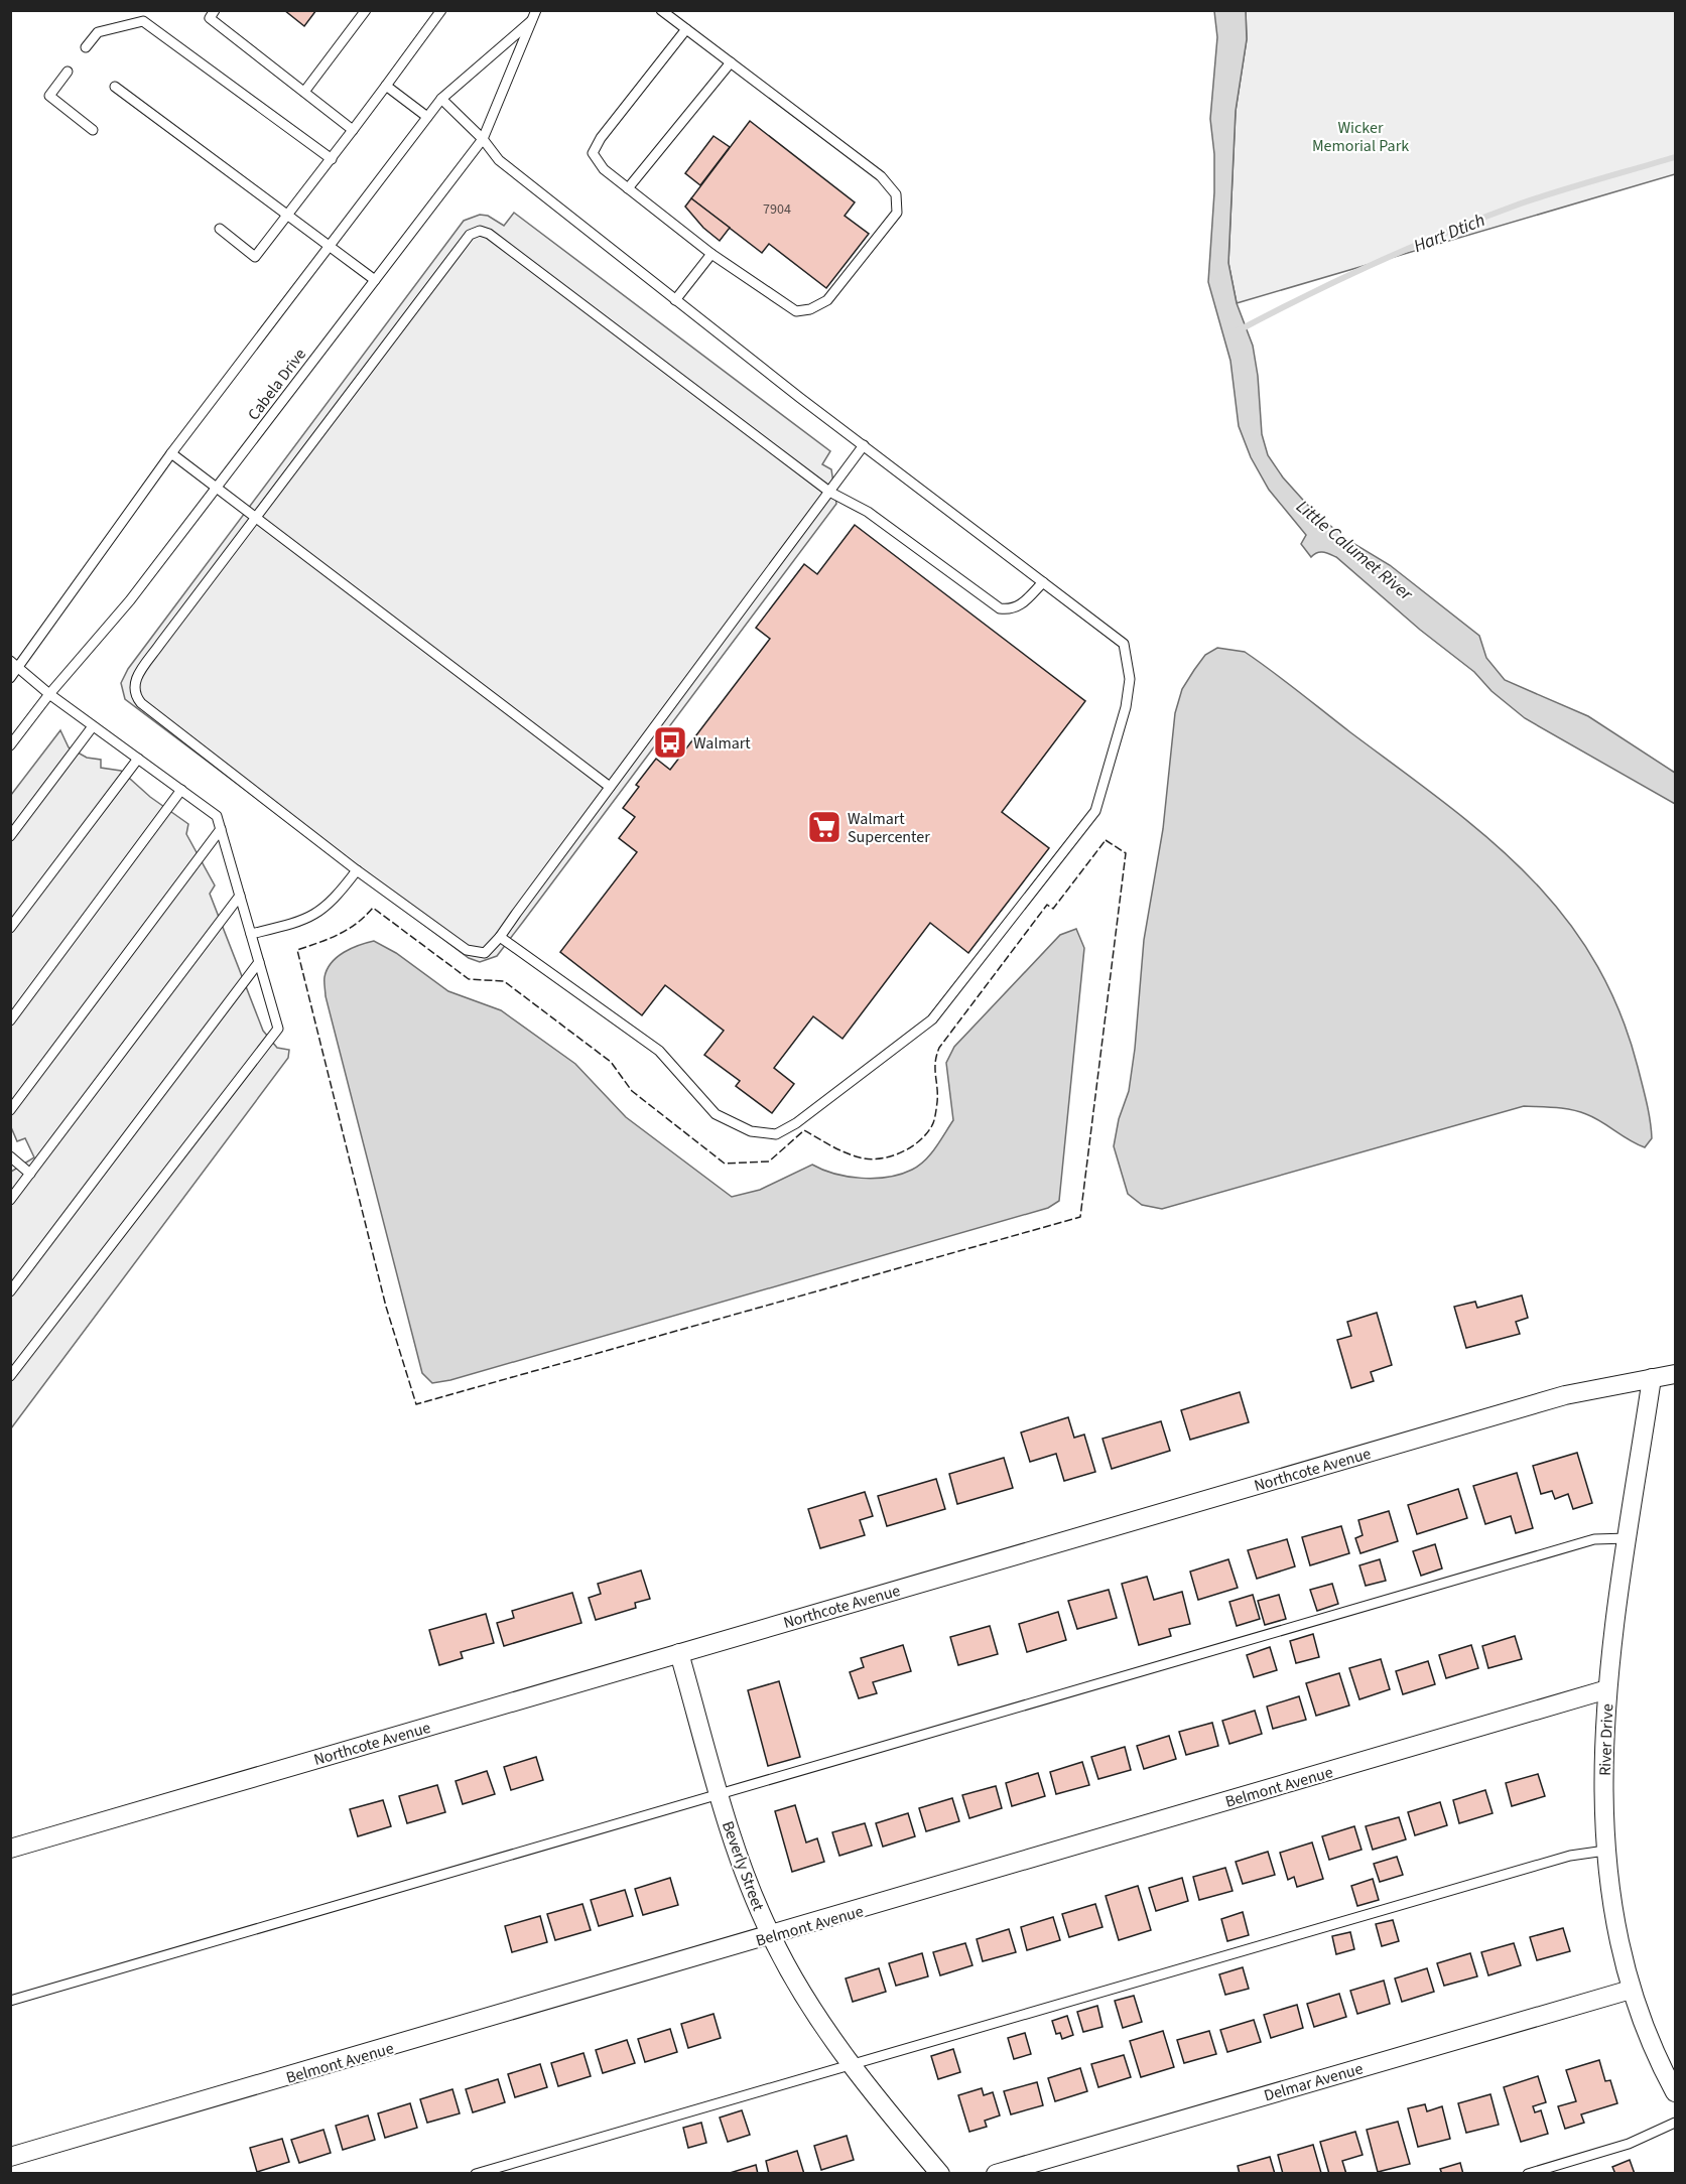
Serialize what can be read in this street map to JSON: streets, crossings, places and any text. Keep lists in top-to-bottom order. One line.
{"streets":{"street":["Northcote Avenue","River Drive","Belmont Avenue","Beverly Street","Delmar Avenue"],"lane":["Cabela Drive"]},"crossings":[["Northcote Avenue","River Drive"],["Northcote Avenue","Beverly Street"],["River Drive","Belmont Avenue"],["River Drive","Delmar Avenue"],["Belmont Avenue","Beverly Street"]],"water":["Hart Dtich","Little Calumet River"],"parks":["Wicker Memorial Park"],"places":{"bus stop":["Walmart"],"supermarket":["Walmart Supercenter"]},"house_numbers":["7904"]}
